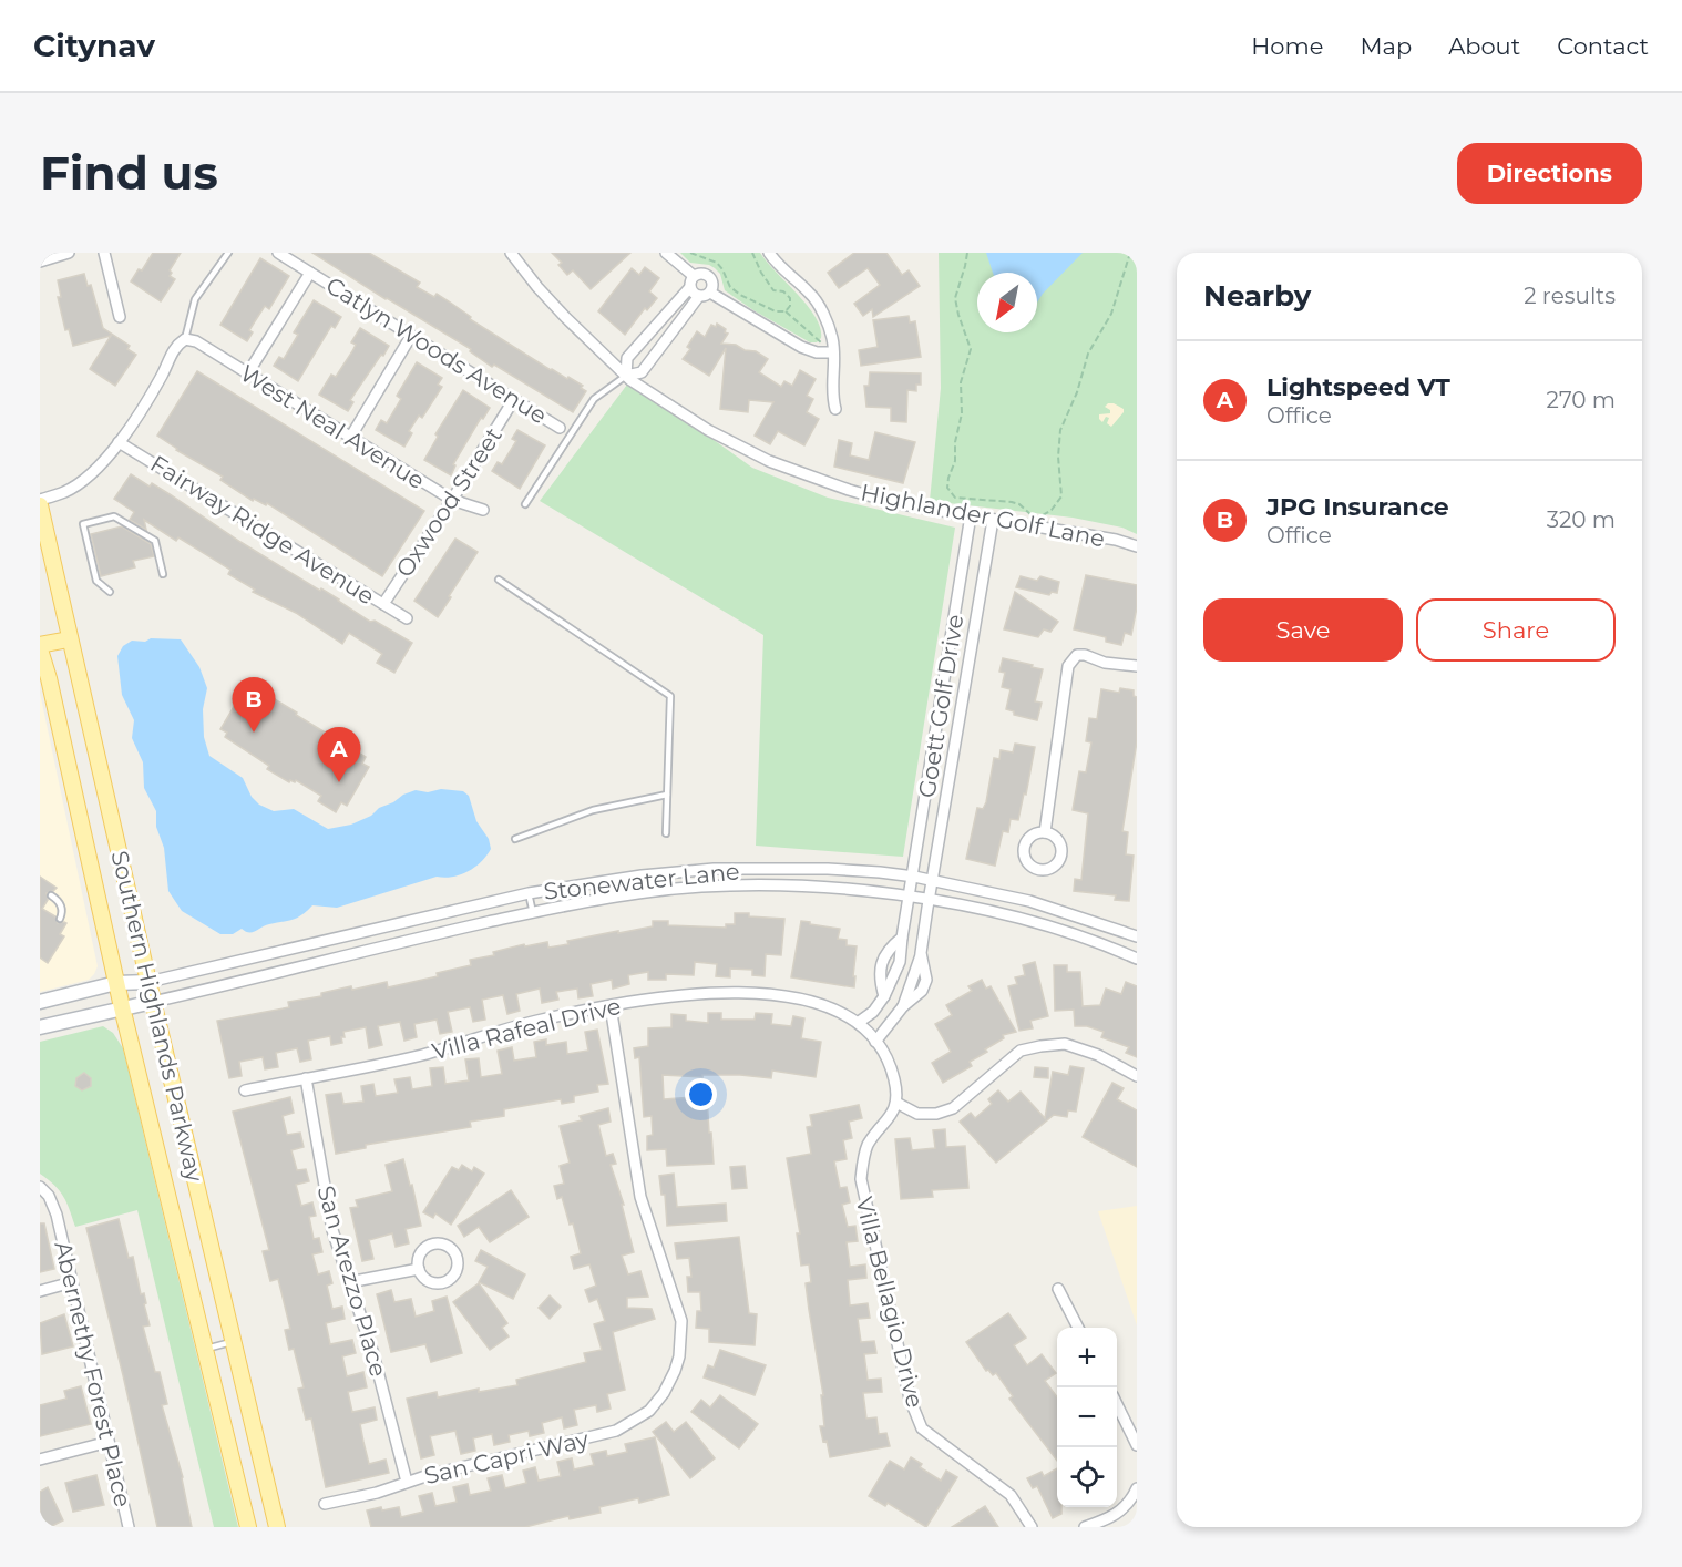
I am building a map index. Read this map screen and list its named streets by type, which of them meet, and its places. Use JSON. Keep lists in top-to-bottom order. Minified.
{"streets":{"main road":["Southern Highlands Parkway"],"street":["Catlyn Woods Avenue","West Neal Avenue","Oxwood Street","Highlander Golf Lane","Fairway Ridge Avenue","Goett Golf Drive","Stonewater Lane","Villa Rafeal Drive","San Arezzo Place","Villa Bellagio Drive","Abernethy Forest Place","San Capri Way"]},"crossings":[["Catlyn Woods Avenue","Oxwood Street"],["West Neal Avenue","Oxwood Street"],["Oxwood Street","Fairway Ridge Avenue"],["Highlander Golf Lane","Goett Golf Drive"],["Goett Golf Drive","Stonewater Lane"],["Goett Golf Drive","Villa Rafeal Drive"],["Stonewater Lane","Southern Highlands Parkway"],["Villa Rafeal Drive","San Arezzo Place"],["Villa Rafeal Drive","San Capri Way"],["San Arezzo Place","San Capri Way"]],"north":"bottom left","page":{"header":"Citynav","nav":["Home","Map","About","Contact"],"buttons":["Directions",["Save","Share"]],"title":"Find us","heading":["Nearby","2 results"],"list":[{"mark":"A","name":"Lightspeed VT","note":"Office","value":"270 m"},{"mark":"B","name":"JPG Insurance","note":"Office","value":"320 m"}],"pins":["B","A"],"map_buttons":["+","−"]}}
